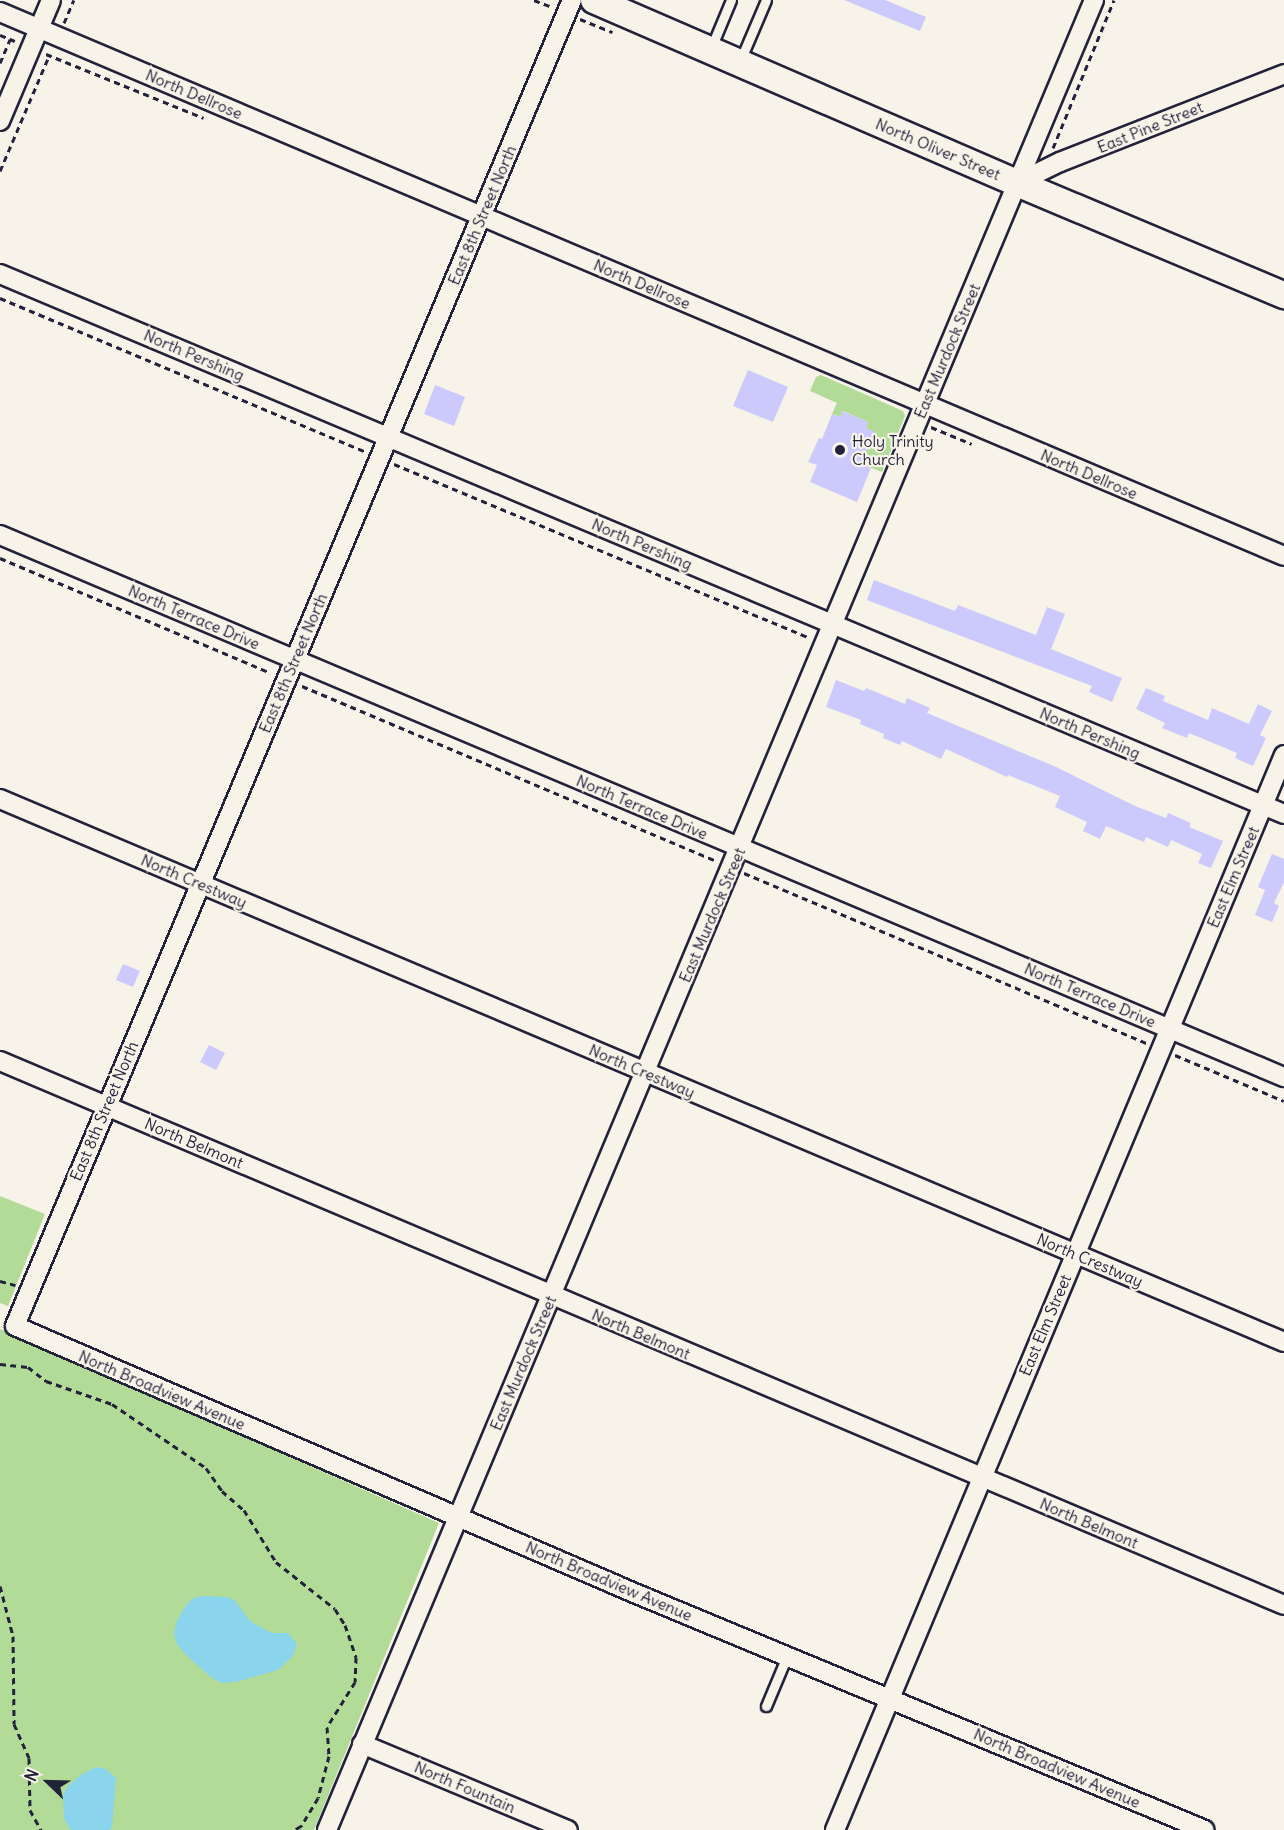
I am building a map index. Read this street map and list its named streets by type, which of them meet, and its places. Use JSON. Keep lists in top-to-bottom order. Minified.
{"streets":{"main road":["North Oliver Street"],"street":["North Dellrose","East Pine Street","East 8th Street North","East Murdock Street","North Pershing","North Terrace Drive","East Elm Street","North Crestway","North Belmont","North Broadview Avenue","North Fountain"]},"crossings":[["North Dellrose","East 8th Street North"],["North Dellrose","East Murdock Street"],["East Pine Street","North Oliver Street"],["East Pine Street","East Murdock Street"],["North Oliver Street","East Murdock Street"],["East 8th Street North","North Pershing"],["East 8th Street North","North Terrace Drive"],["East 8th Street North","North Crestway"],["East 8th Street North","North Belmont"],["East 8th Street North","North Broadview Avenue"],["East Murdock Street","North Pershing"],["East Murdock Street","North Terrace Drive"],["East Murdock Street","North Crestway"],["East Murdock Street","North Belmont"],["East Murdock Street","North Broadview Avenue"],["East Murdock Street","North Fountain"],["North Pershing","East Elm Street"],["North Terrace Drive","East Elm Street"],["East Elm Street","North Crestway"],["East Elm Street","North Belmont"],["East Elm Street","North Broadview Avenue"]],"places":["Holy Trinity Church"],"north":"top left"}
